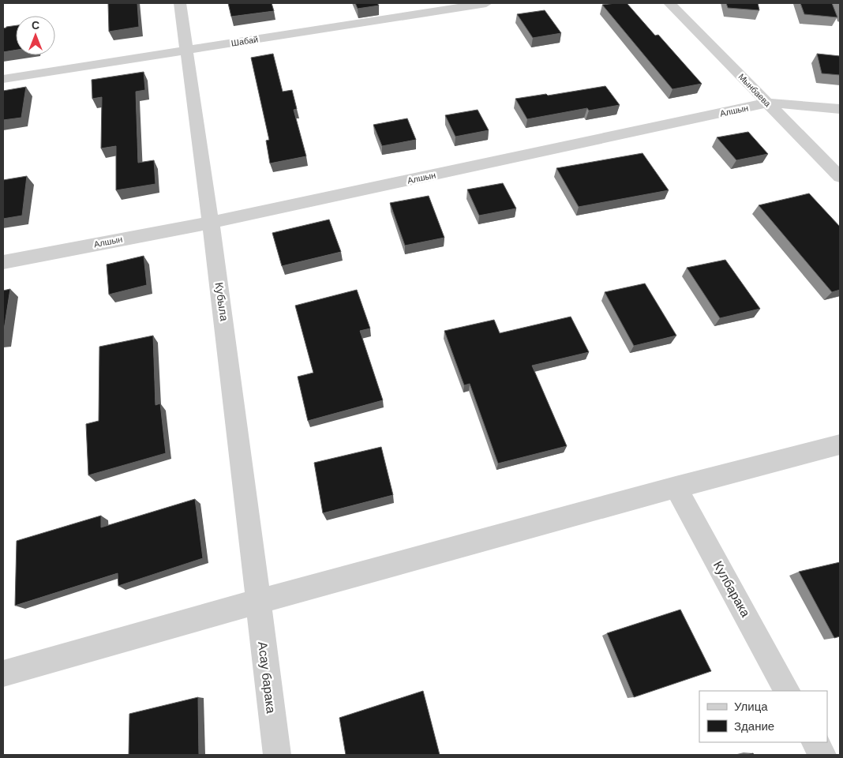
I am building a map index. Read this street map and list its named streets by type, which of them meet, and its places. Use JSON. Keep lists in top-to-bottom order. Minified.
{"streets":{"street":["Шабай","Мынбаева","Алшын","Кубыла","Кулбарака","Асау барака"]},"crossings":[["Шабай","Кубыла"],["Мынбаева","Алшын"],["Алшын","Кубыла"],["Кубыла","Асау барака"]],"legend":["Улица","Здание"],"north":"top"}
